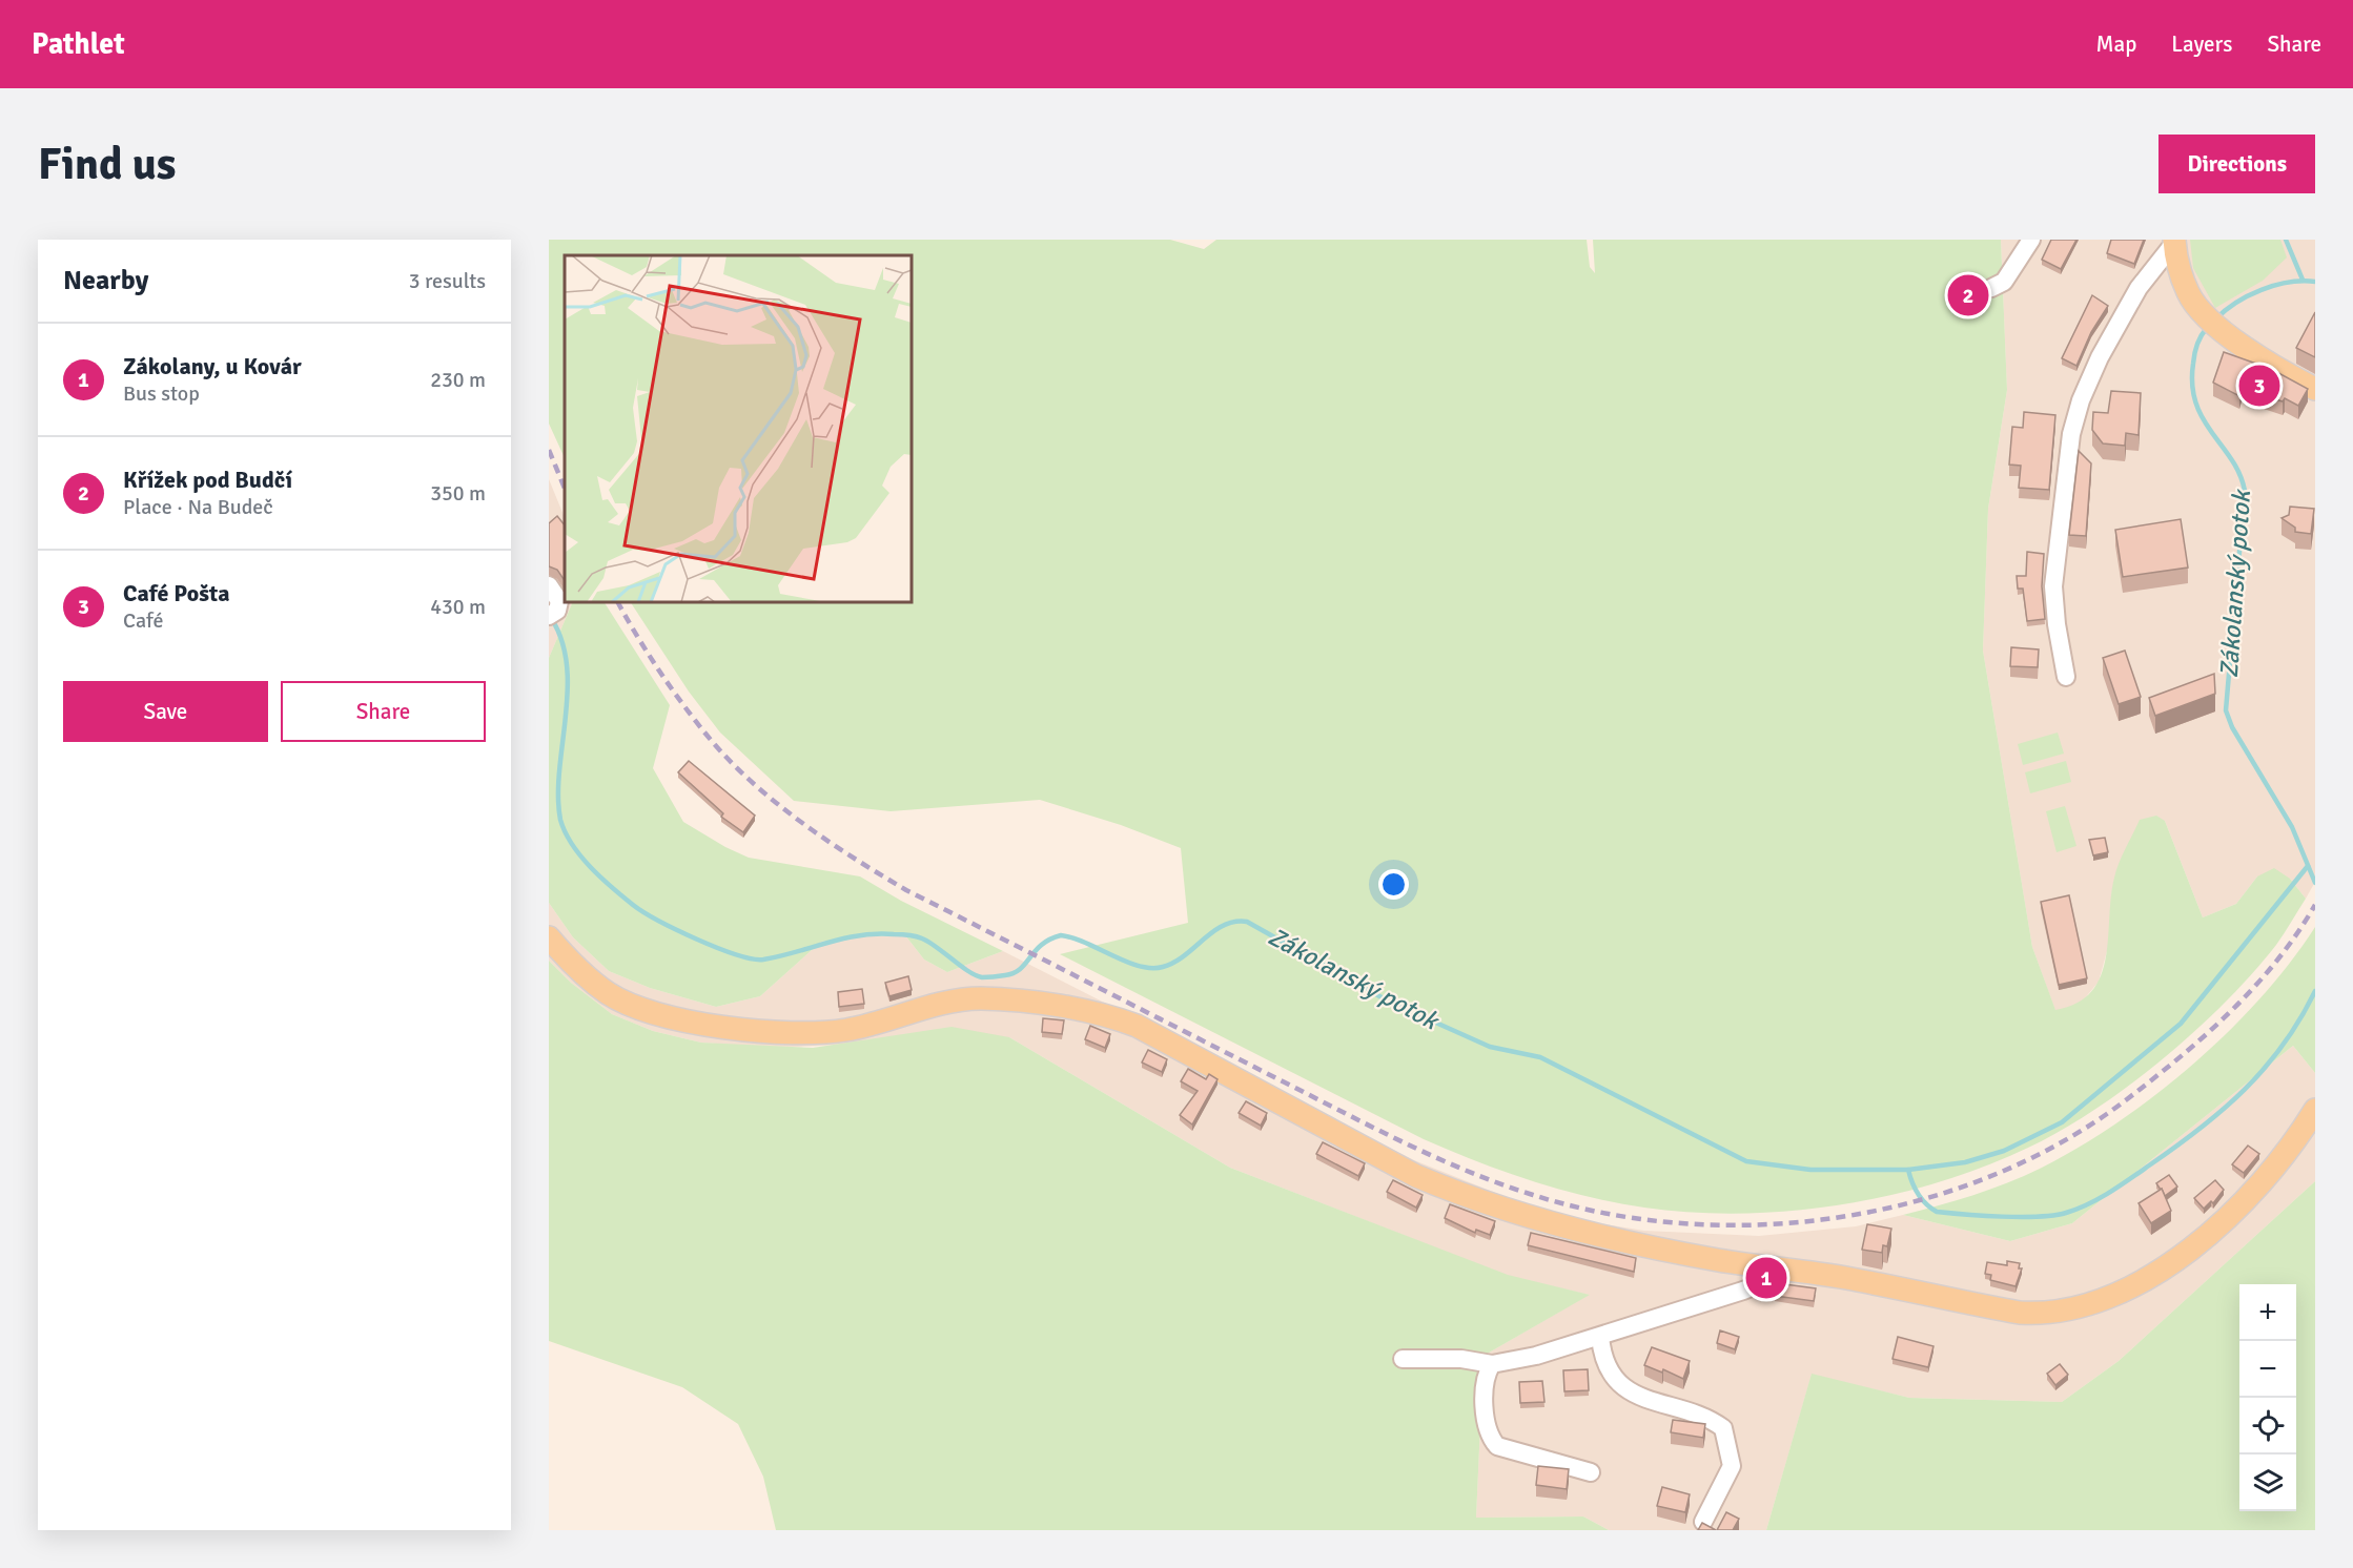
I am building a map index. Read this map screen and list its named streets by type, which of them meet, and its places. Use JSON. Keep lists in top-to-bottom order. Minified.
{"water":["Zákolanský potok"],"page":{"header":"Pathlet","nav":["Map","Layers","Share"],"buttons":["Directions",["Save","Share"]],"title":"Find us","heading":["Nearby","3 results"],"pins":["2","3","1"],"list":[{"mark":"1","name":"Zákolany, u Kovár","note":"Bus stop","value":"230 m"},{"mark":"2","name":"Křížek pod Budčí","note":"Place · Na Budeč","value":"350 m"},{"mark":"3","name":"Café Pošta","note":"Café","value":"430 m"}],"map_buttons":["+","−"]}}
